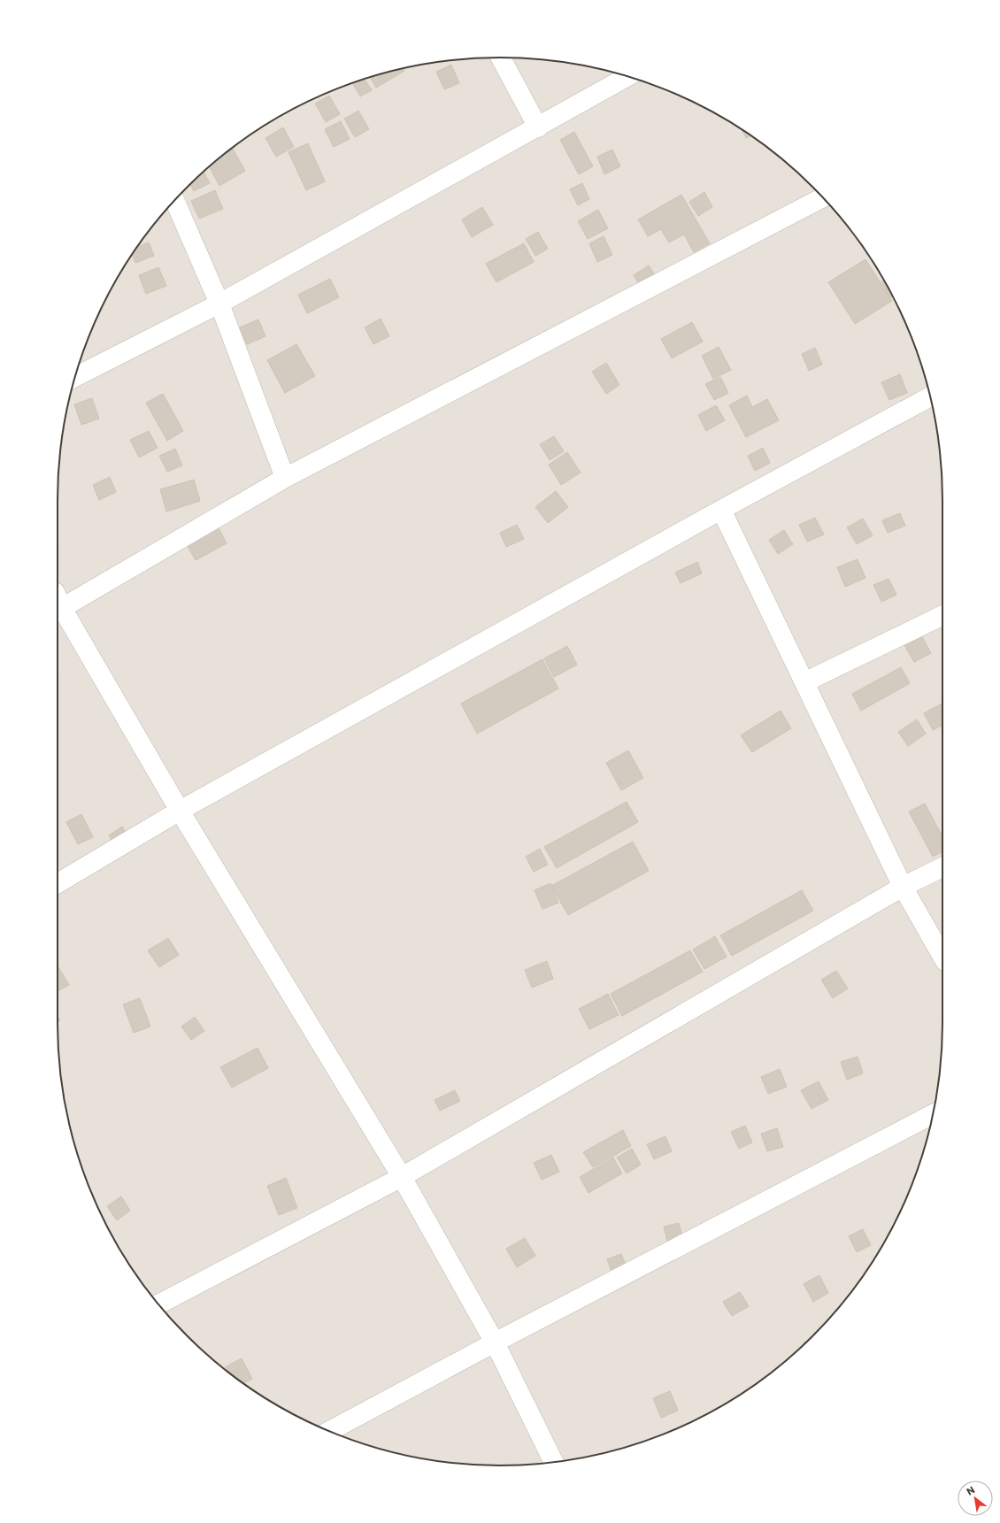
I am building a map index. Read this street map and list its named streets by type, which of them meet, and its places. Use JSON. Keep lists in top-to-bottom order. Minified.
{"north":"top left"}
